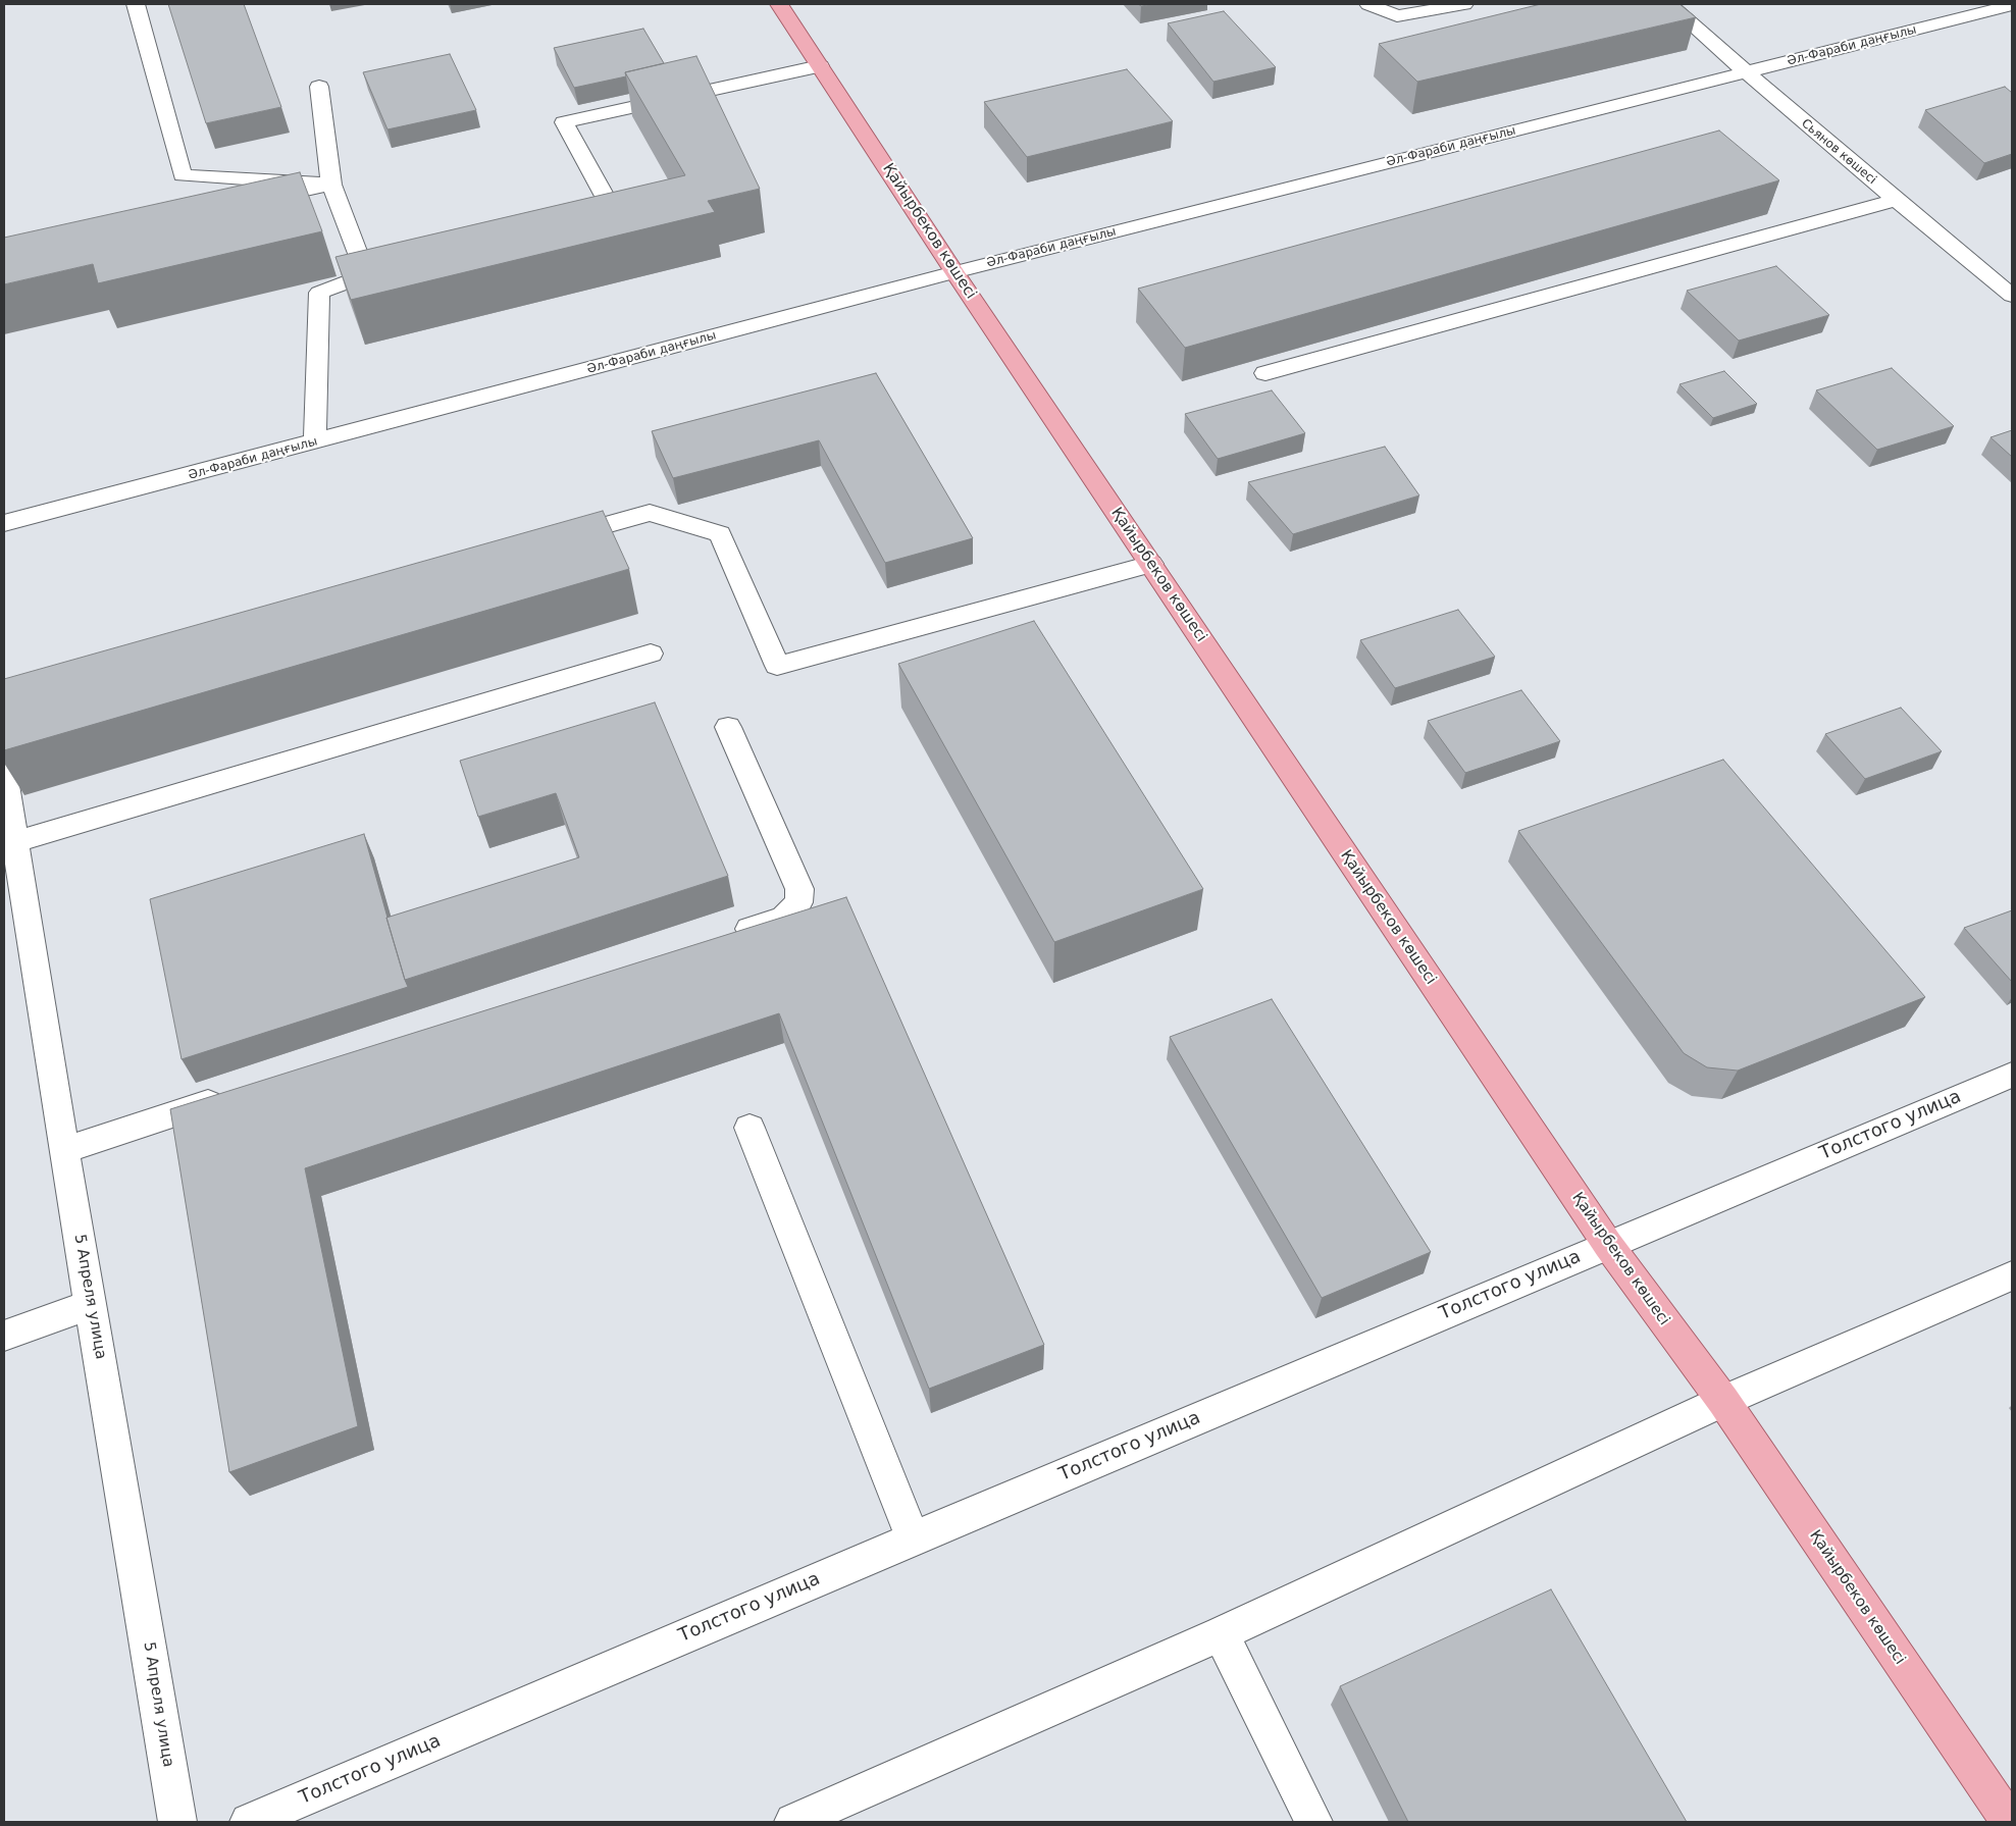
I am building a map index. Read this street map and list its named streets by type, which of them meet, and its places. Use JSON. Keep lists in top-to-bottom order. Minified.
{"streets":{"main road":["Қайырбеков көшесі"],"street":["Әл-Фараби даңғылы","Сьянов көшесі","Толстого улица","5 Апреля улица"]},"crossings":[["Әл-Фараби даңғылы","Сьянов көшесі"],["Әл-Фараби даңғылы","Қайырбеков көшесі"],["Қайырбеков көшесі","Толстого улица"]]}
